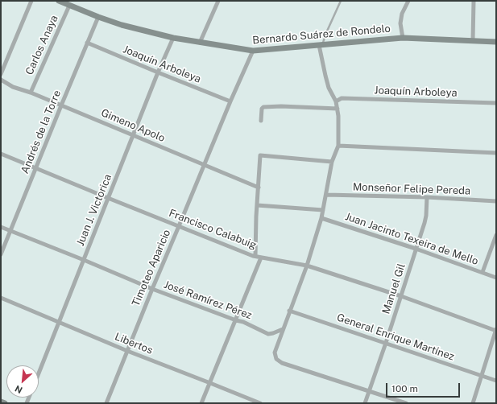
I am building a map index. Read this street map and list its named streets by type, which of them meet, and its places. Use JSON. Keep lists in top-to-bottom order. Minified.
{"streets":{"street":["Bernardo Suárez de Rondelo","Carlos Anaya","Joaquín Arboleya","Gimeno Apolo","Andrés de la Torre","Monseñor Felipe Pereda","Juan J. Victorica","Francisco Calabuig","Juan Jacinto Texeira de Mello","Timoteo Aparicio","Manuel Gil","José Ramírez Pérez","General Enrique Martínez","Libertos"]},"crossings":[["Bernardo Suárez de Rondelo","Carlos Anaya"],["Bernardo Suárez de Rondelo","Andrés de la Torre"],["Bernardo Suárez de Rondelo","Juan J. Victorica"],["Bernardo Suárez de Rondelo","Timoteo Aparicio"],["Carlos Anaya","Gimeno Apolo"],["Joaquín Arboleya","Andrés de la Torre"],["Joaquín Arboleya","Juan J. Victorica"],["Joaquín Arboleya","Timoteo Aparicio"],["Gimeno Apolo","Andrés de la Torre"],["Gimeno Apolo","Juan J. Victorica"],["Gimeno Apolo","Timoteo Aparicio"],["Andrés de la Torre","Francisco Calabuig"],["Andrés de la Torre","José Ramírez Pérez"],["Monseñor Felipe Pereda","Manuel Gil"],["Juan J. Victorica","Francisco Calabuig"],["Juan J. Victorica","José Ramírez Pérez"],["Juan J. Victorica","Libertos"],["Francisco Calabuig","Timoteo Aparicio"],["Francisco Calabuig","Manuel Gil"],["Juan Jacinto Texeira de Mello","Manuel Gil"],["Timoteo Aparicio","José Ramírez Pérez"],["Timoteo Aparicio","Libertos"],["Manuel Gil","General Enrique Martínez"]],"scale_bar":"100 m","north":"bottom left"}
